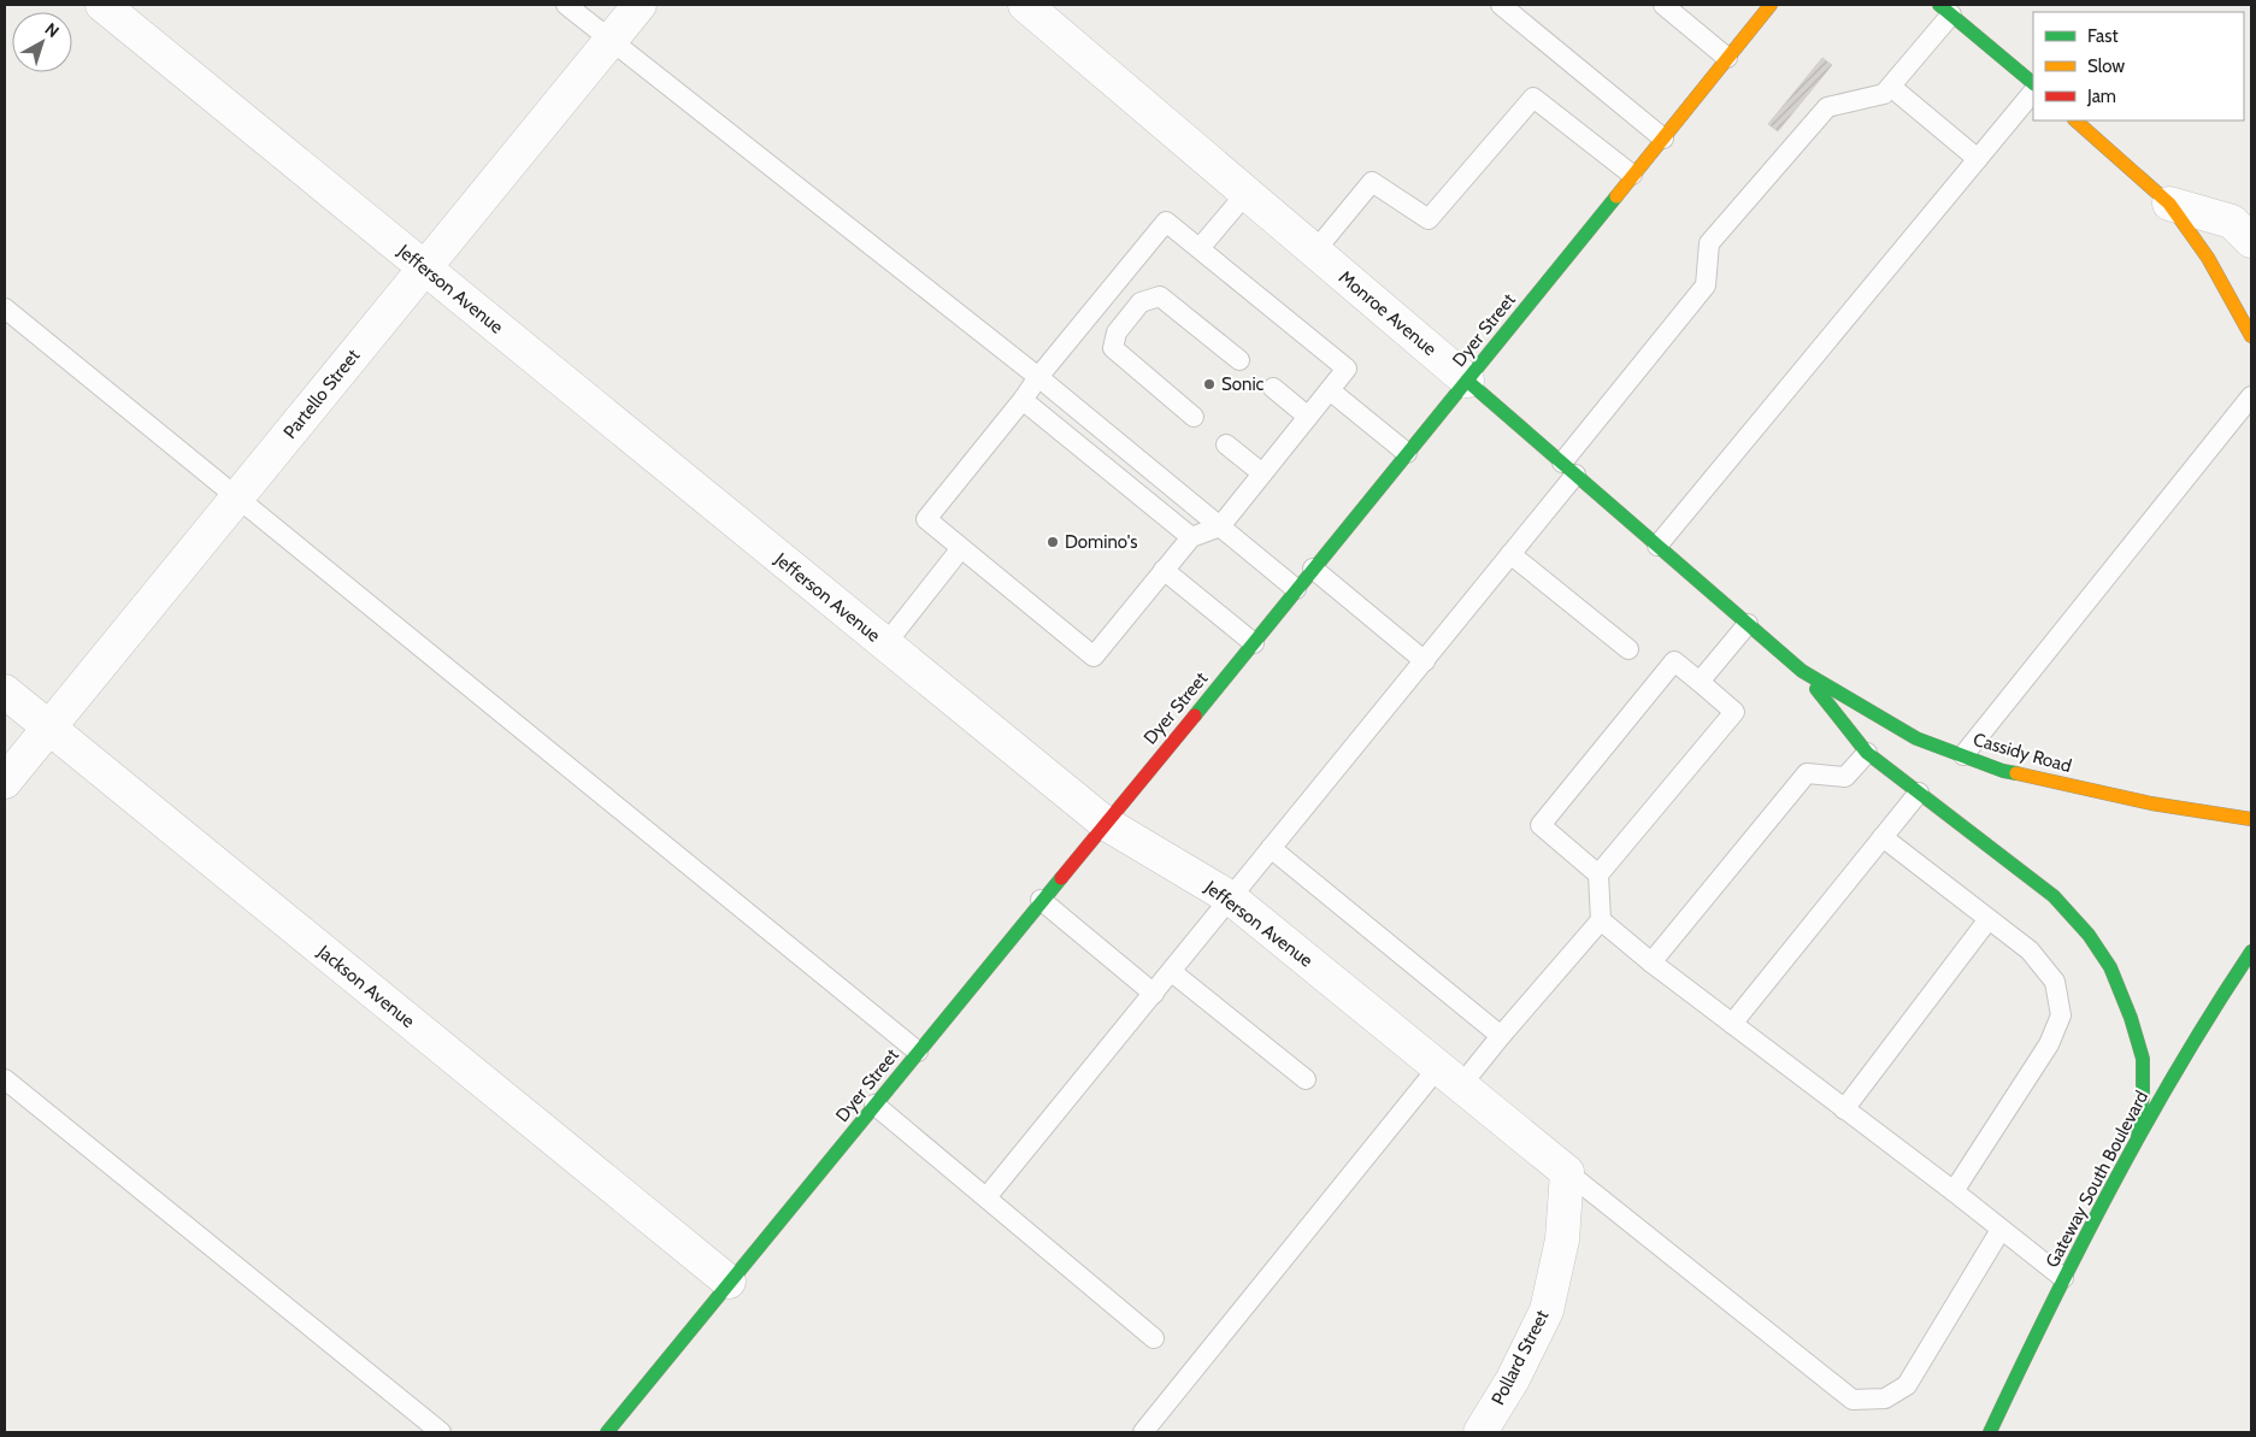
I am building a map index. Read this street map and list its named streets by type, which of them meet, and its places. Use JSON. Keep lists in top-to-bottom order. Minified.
{"streets":{"main road":["Monroe Avenue","Dyer Street","Cassidy Road","Gateway South Boulevard"],"street":["Jefferson Avenue","Partello Street","Jackson Avenue","Pollard Street"]},"crossings":[["Jefferson Avenue","Dyer Street"],["Jefferson Avenue","Partello Street"],["Jefferson Avenue","Pollard Street"],["Monroe Avenue","Dyer Street"],["Monroe Avenue","Cassidy Road"],["Dyer Street","Jackson Avenue"],["Partello Street","Jackson Avenue"]],"places":["Sonic","Domino's"],"legend":["Fast","Slow","Jam"],"north":"top right"}
